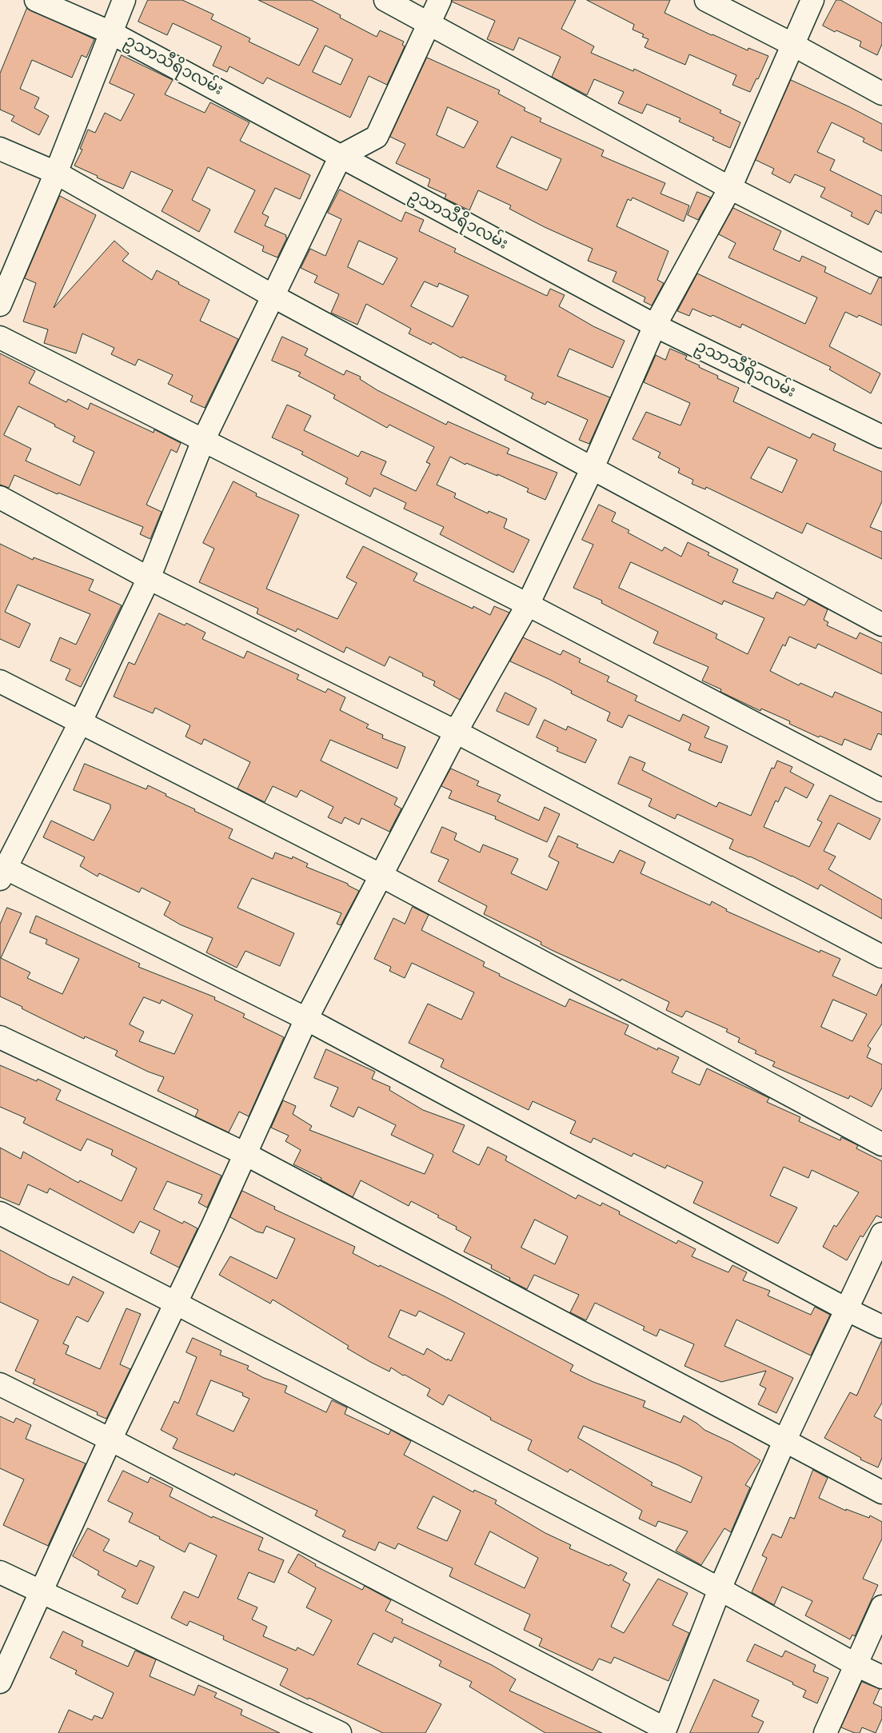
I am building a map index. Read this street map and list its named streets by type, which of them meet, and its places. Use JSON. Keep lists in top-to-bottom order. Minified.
{"streets":{"street":["ဥသာသီရိ၁လမ်း"]}}
